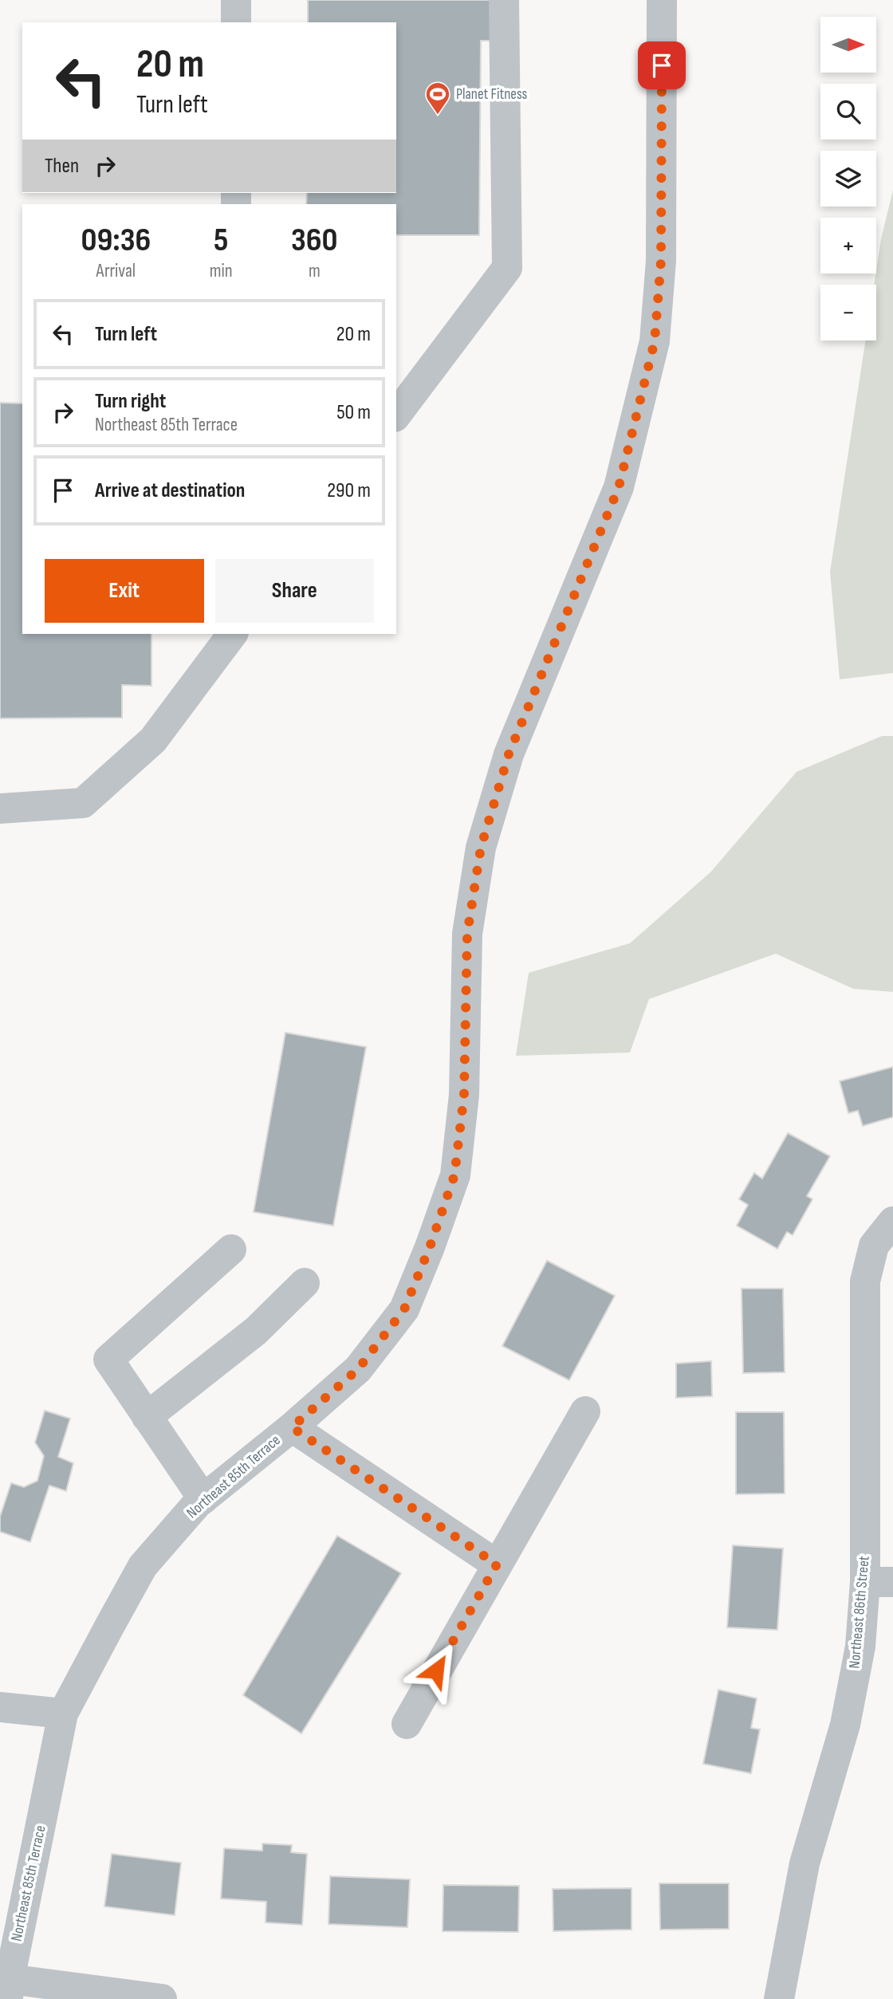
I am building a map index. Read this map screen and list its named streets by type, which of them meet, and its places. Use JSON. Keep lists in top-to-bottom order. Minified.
{"streets":{"street":["Northeast 85th Terrace","Northeast 86th Street"]},"places":{"sports":["Planet Fitness"]},"north":"right","page":{"map_buttons":["+","−"],"turn":["20 m","Turn left"],"then":"Then","eta":["09:36","Arrival","5","min","360","m"],"list":[{"name":"Turn left","value":"20 m"},{"name":"Turn right","note":"Northeast 85th Terrace","value":"50 m"},{"name":"Arrive at destination","value":"290 m"}],"buttons":["Exit","Share"]}}
